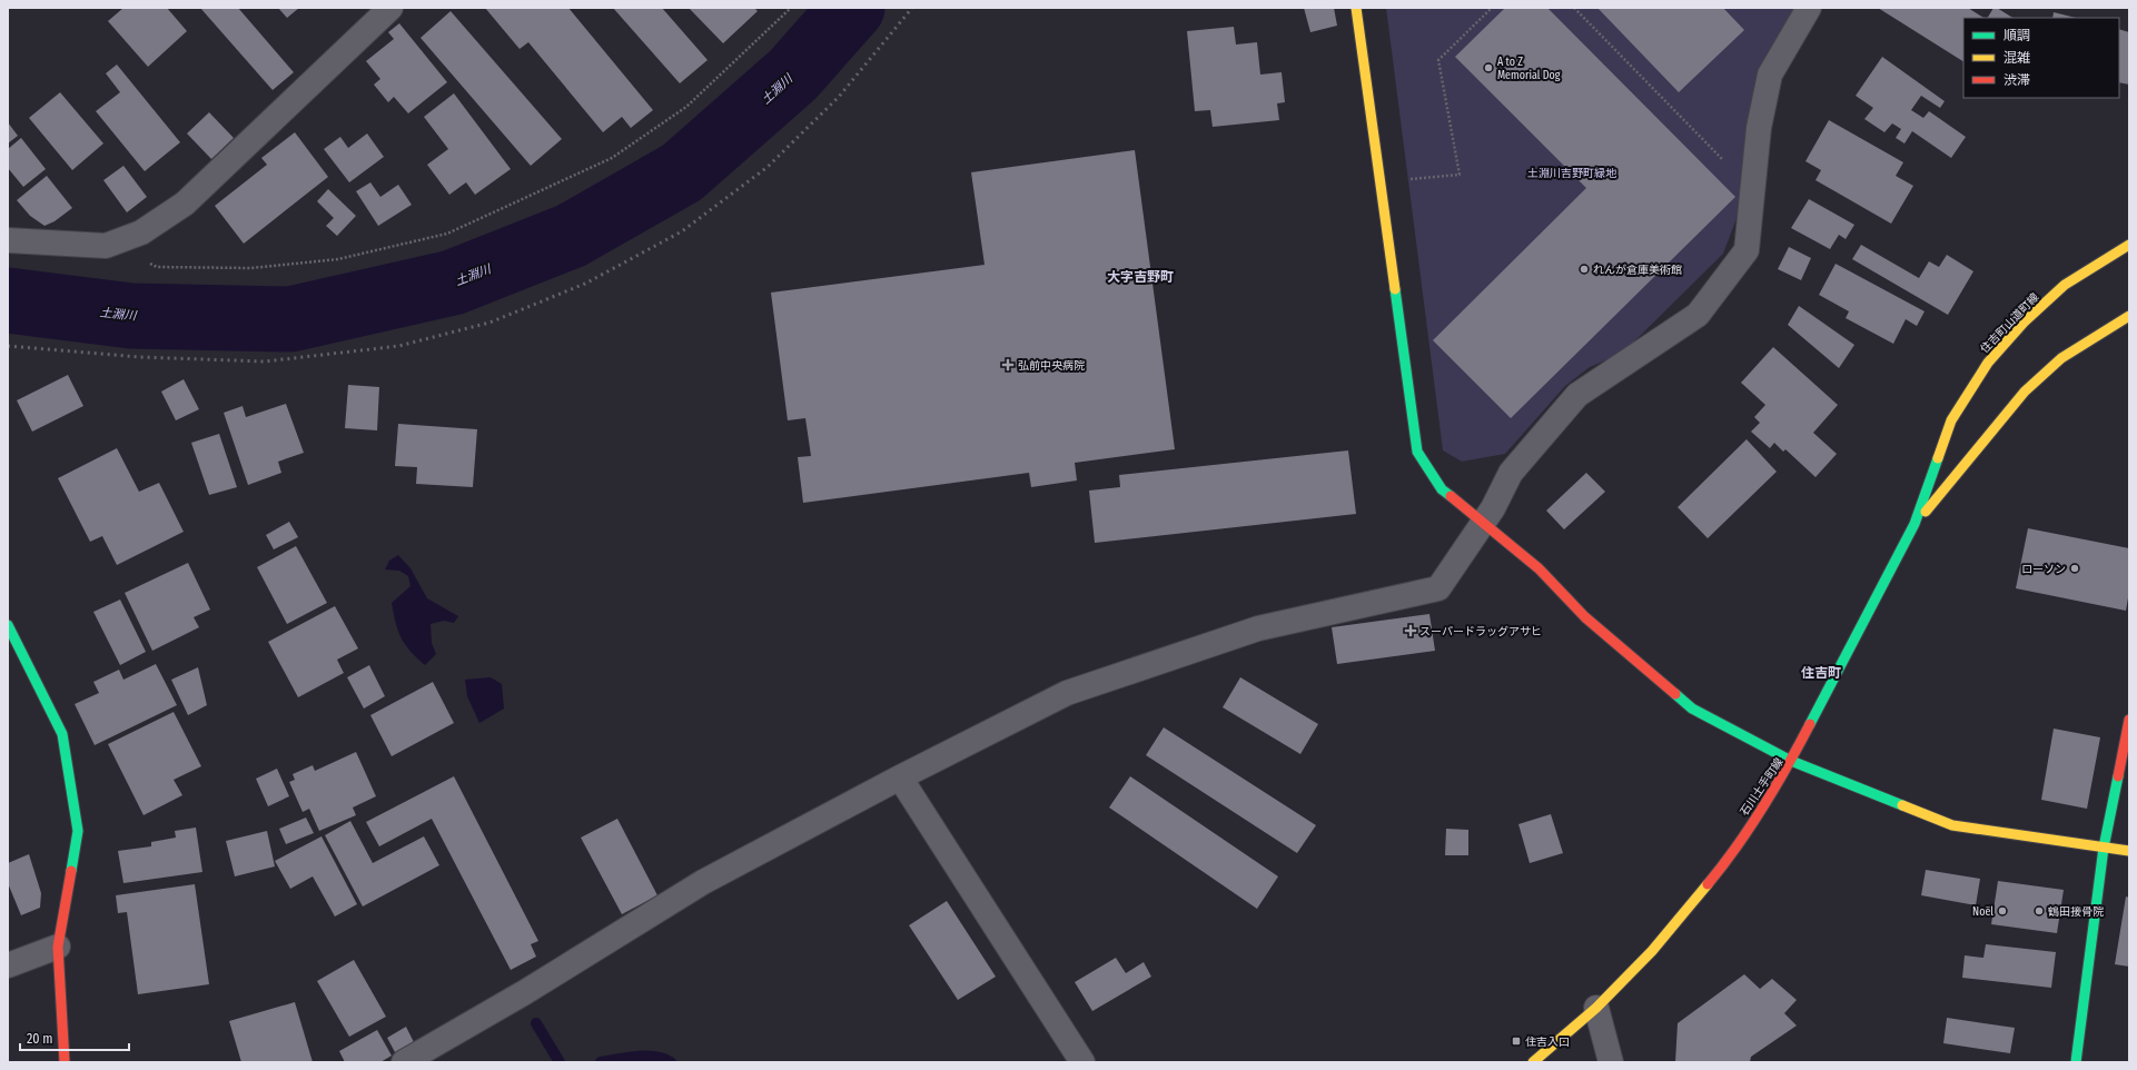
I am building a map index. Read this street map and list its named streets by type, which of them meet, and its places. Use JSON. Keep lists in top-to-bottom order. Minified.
{"streets":{"street":["住吉町山道町線","石川土手町線"]},"crossings":[["住吉町山道町線","石川土手町線"]],"districts":["大字吉野町","住吉町"],"water":["土淵川"],"parks":["土淵川吉野町緑地"],"places":{"other":["A to Z Memorial Dog","れんが倉庫美術館","ローソン","Noël","鶴田接骨院"],"health":["弘前中央病院","スーパードラッグアサヒ"],"transit":["住吉入口"]},"legend":["順調","混雑","渋滞"],"scale_bar":"20 m"}
